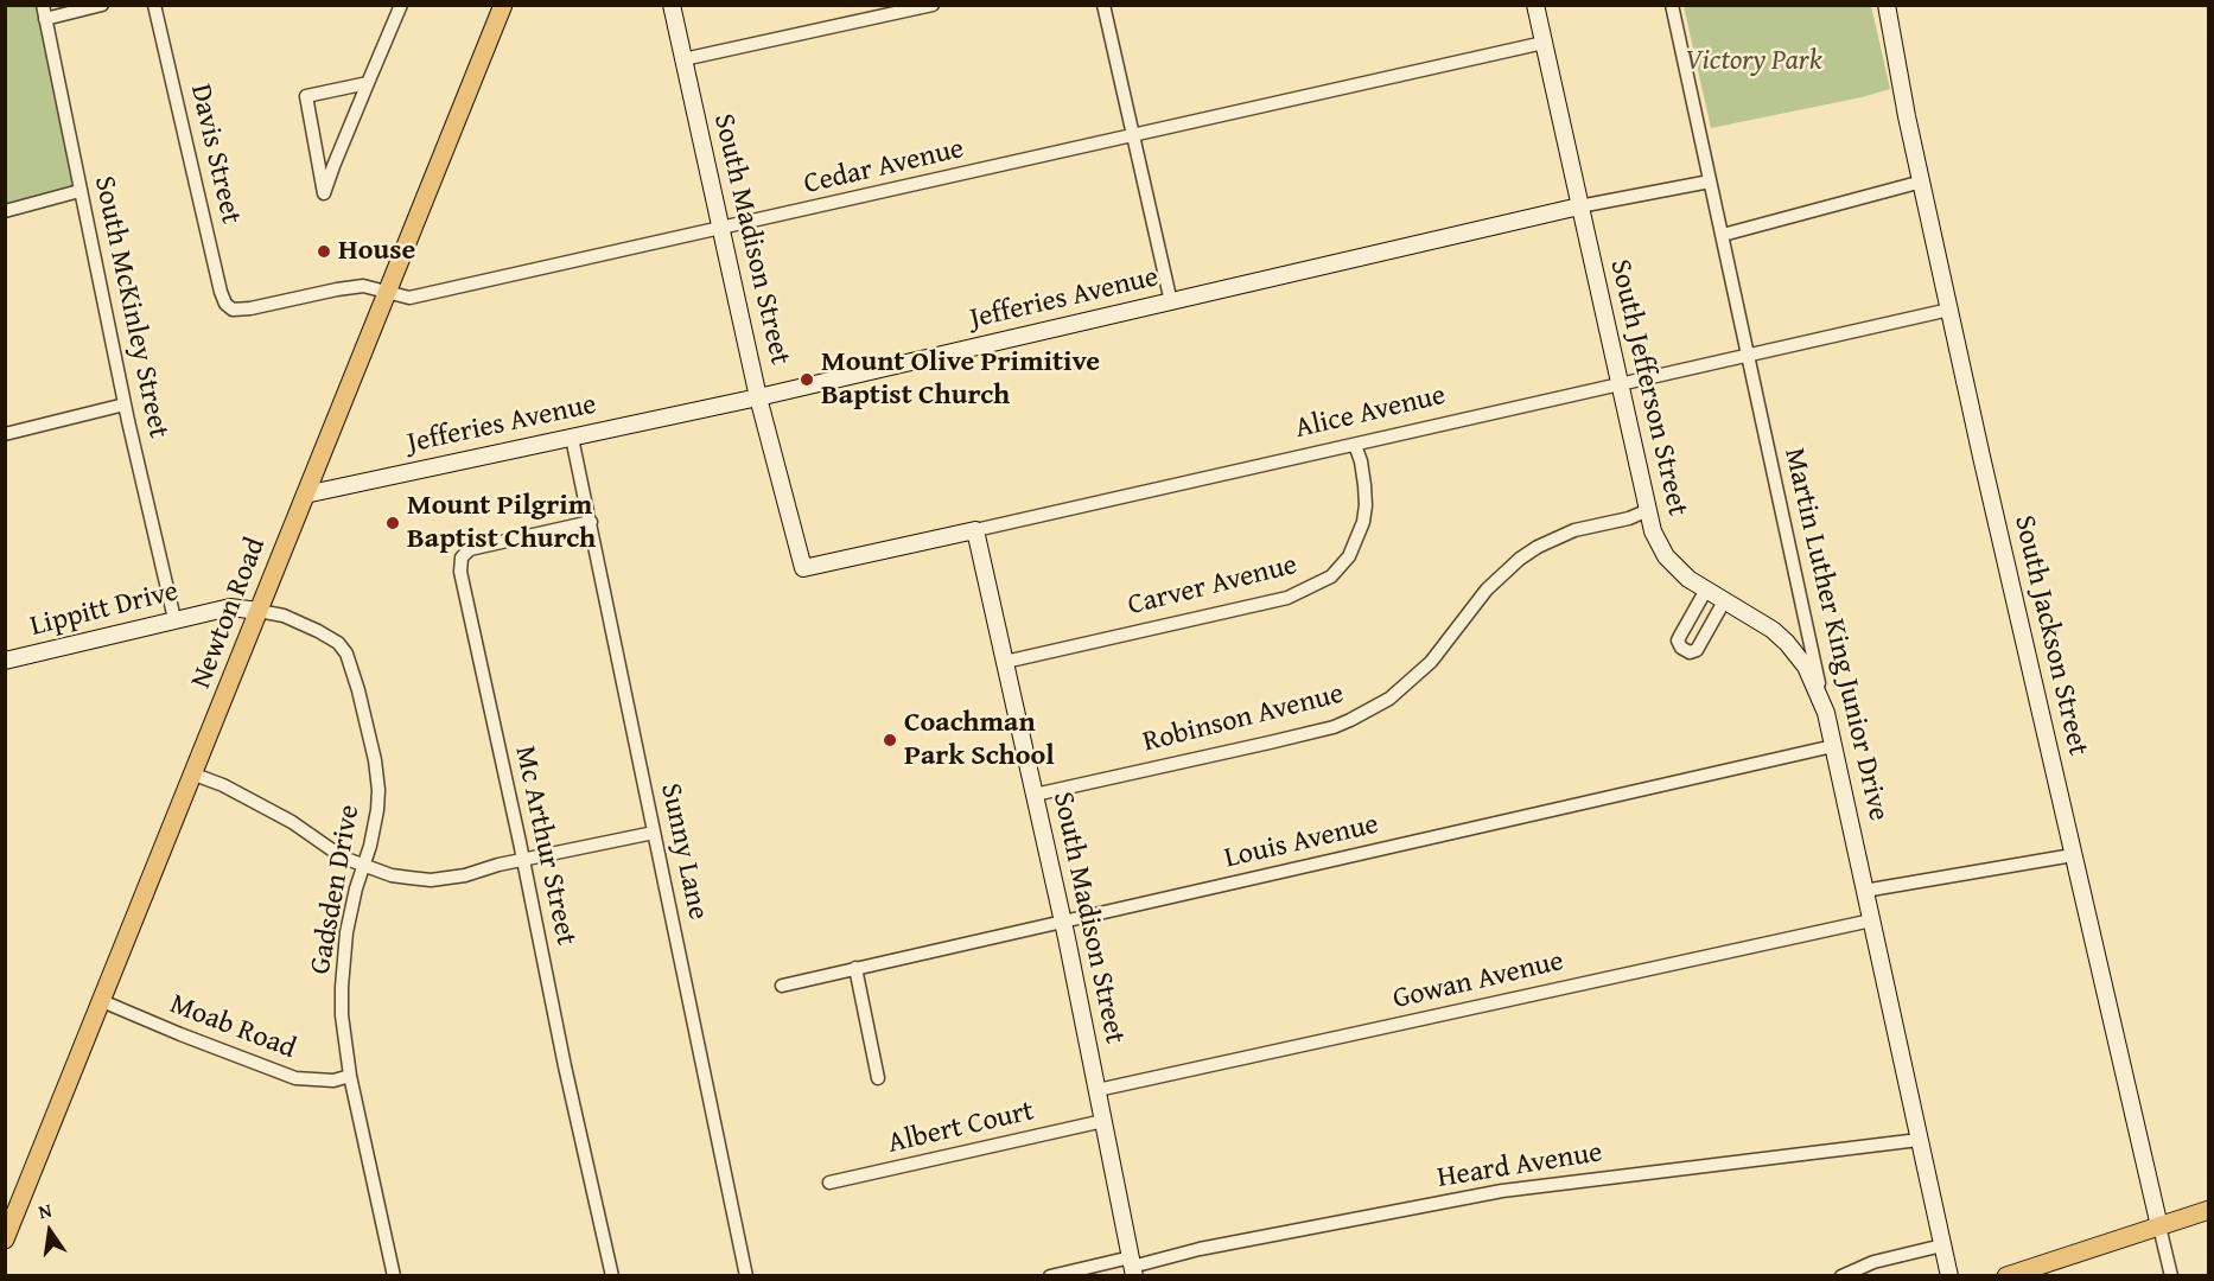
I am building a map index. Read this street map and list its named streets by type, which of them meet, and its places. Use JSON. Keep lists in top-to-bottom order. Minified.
{"streets":{"main road":["Newton Road"],"street":["Davis Street","Cedar Avenue","South Madison Street","Jefferies Avenue","South McKinley Street","South Jefferson Street","Alice Avenue","Carver Avenue","Lippitt Drive","Martin Luther King Junior Drive","South Jackson Street","Robinson Avenue","Louis Avenue","Mc Arthur Street","Sunny Lane","Gadsden Drive","Gowan Avenue","Moab Road","Albert Court","Heard Avenue"]},"crossings":[["Davis Street","Cedar Avenue"],["Cedar Avenue","South Madison Street"],["Cedar Avenue","South Jefferson Street"],["Cedar Avenue","Newton Road"],["South Madison Street","Jefferies Avenue"],["South Madison Street","Alice Avenue"],["South Madison Street","Carver Avenue"],["South Madison Street","Robinson Avenue"],["South Madison Street","Louis Avenue"],["South Madison Street","Gowan Avenue"],["South Madison Street","Albert Court"],["South Madison Street","Heard Avenue"],["Jefferies Avenue","South Jefferson Street"],["Jefferies Avenue","Newton Road"],["Jefferies Avenue","Martin Luther King Junior Drive"],["Jefferies Avenue","Sunny Lane"],["South McKinley Street","Lippitt Drive"],["South Jefferson Street","Alice Avenue"],["South Jefferson Street","Martin Luther King Junior Drive"],["South Jefferson Street","Robinson Avenue"],["Alice Avenue","Carver Avenue"],["Alice Avenue","Martin Luther King Junior Drive"],["Alice Avenue","South Jackson Street"],["Lippitt Drive","Newton Road"],["Lippitt Drive","Gadsden Drive"],["Newton Road","Gadsden Drive"],["Newton Road","Moab Road"],["Martin Luther King Junior Drive","Louis Avenue"],["Martin Luther King Junior Drive","Gowan Avenue"],["Martin Luther King Junior Drive","Heard Avenue"],["Mc Arthur Street","Sunny Lane"],["Gadsden Drive","Moab Road"]],"parks":["Victory Park"],"places":["House","Mount Olive Primitive Baptist Church","Mount Pilgrim Baptist Church","Coachman Park School"],"north":"top"}
